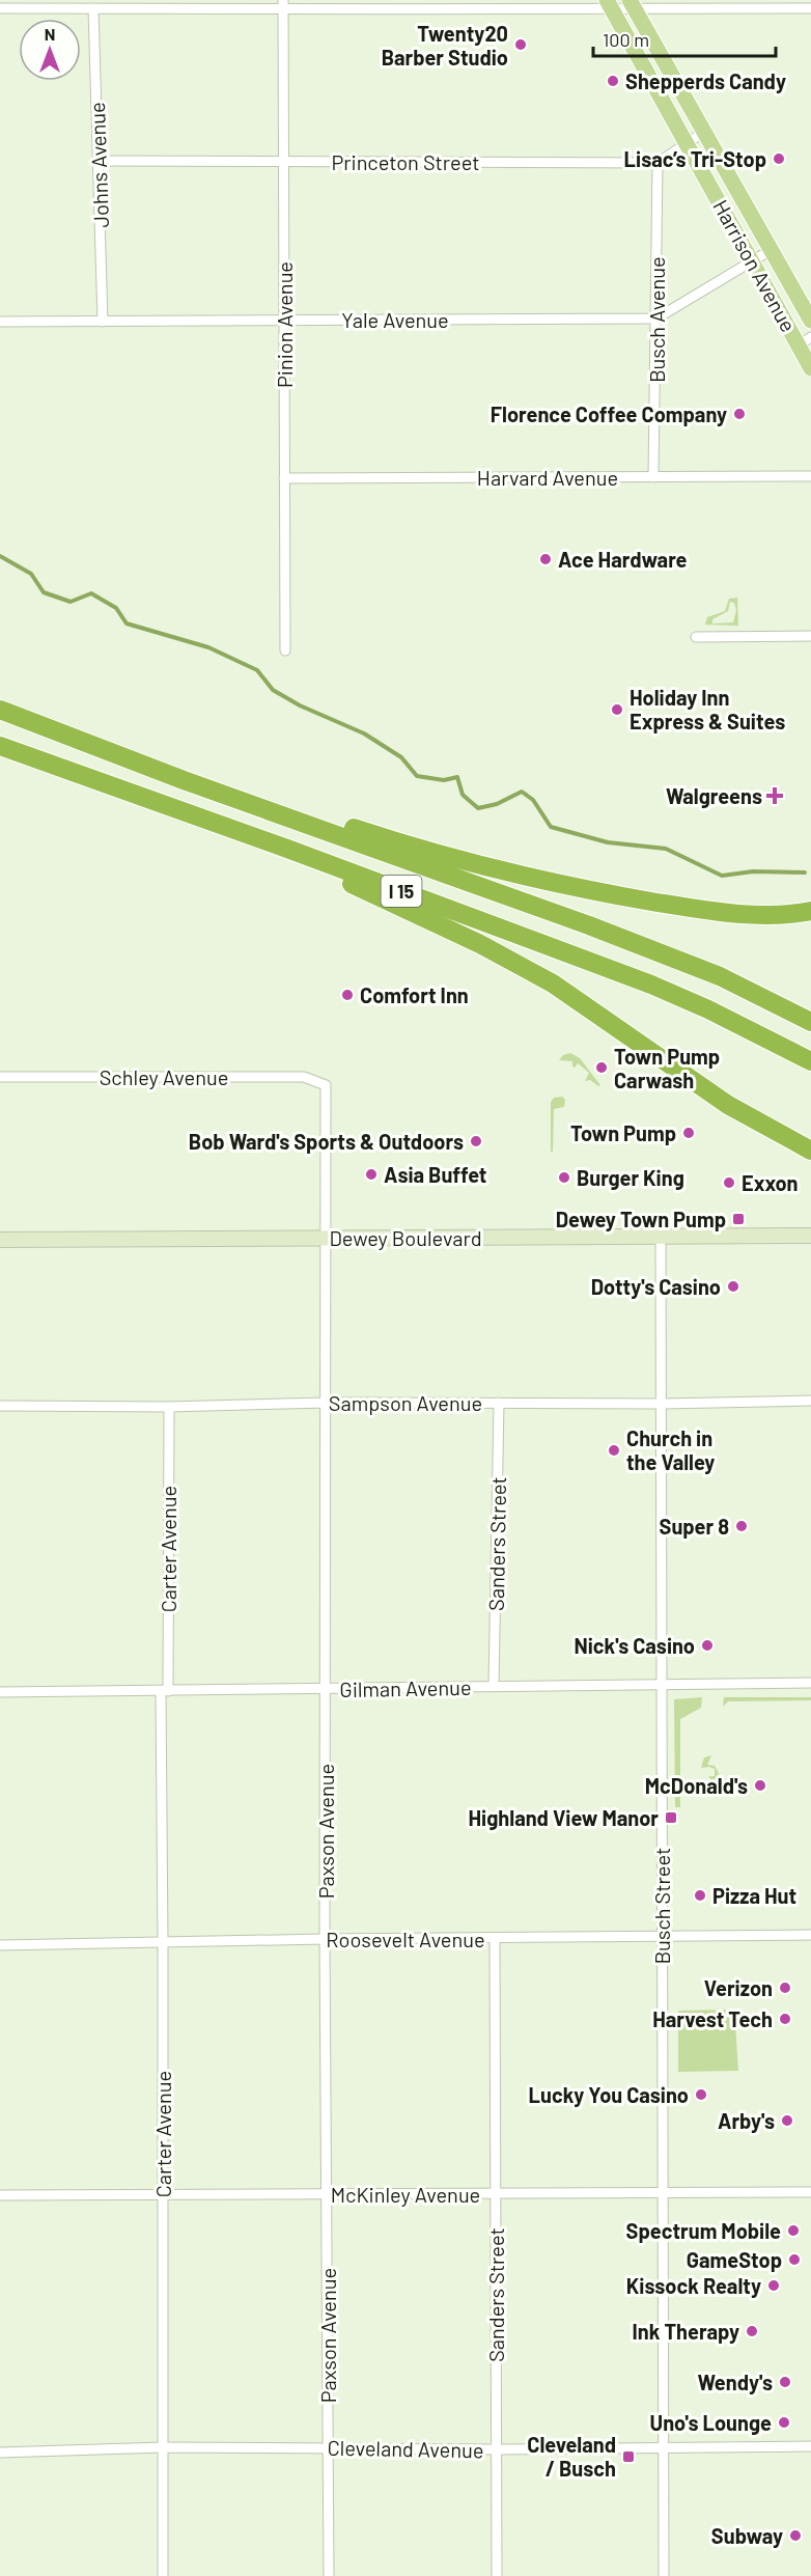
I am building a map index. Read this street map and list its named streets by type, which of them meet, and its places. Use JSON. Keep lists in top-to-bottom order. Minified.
{"streets":{"highway":["I 15"],"main road":["Harrison Avenue"],"street":["Princeton Street","Johns Avenue","Yale Avenue","Busch Avenue","Pinion Avenue","Harvard Avenue","Schley Avenue","Dewey Boulevard","Sampson Avenue","Sanders Street","Carter Avenue","Gilman Avenue","Paxson Avenue","Busch Street","Roosevelt Avenue","McKinley Avenue","Cleveland Avenue"]},"crossings":[["Princeton Street","Johns Avenue"],["Princeton Street","Busch Avenue"],["Princeton Street","Pinion Avenue"],["Johns Avenue","Yale Avenue"],["Yale Avenue","Busch Avenue"],["Yale Avenue","Pinion Avenue"],["Busch Avenue","Harvard Avenue"],["Pinion Avenue","Harvard Avenue"],["Schley Avenue","Paxson Avenue"],["Dewey Boulevard","Paxson Avenue"],["Dewey Boulevard","Busch Street"],["Sampson Avenue","Sanders Street"],["Sampson Avenue","Carter Avenue"],["Sampson Avenue","Paxson Avenue"],["Sampson Avenue","Busch Street"],["Sanders Street","Gilman Avenue"],["Sanders Street","Roosevelt Avenue"],["Sanders Street","McKinley Avenue"],["Sanders Street","Cleveland Avenue"],["Carter Avenue","Gilman Avenue"],["Carter Avenue","Roosevelt Avenue"],["Carter Avenue","McKinley Avenue"],["Carter Avenue","Cleveland Avenue"],["Gilman Avenue","Paxson Avenue"],["Gilman Avenue","Busch Street"],["Paxson Avenue","Roosevelt Avenue"],["Paxson Avenue","McKinley Avenue"],["Paxson Avenue","Cleveland Avenue"],["Busch Street","Roosevelt Avenue"],["Busch Street","McKinley Avenue"],["Busch Street","Cleveland Avenue"]],"places":{"other":["Twenty20 Barber Studio","Shepperds Candy","Lisac’s Tri-Stop","Florence Coffee Company","Ace Hardware","Holiday Inn Express & Suites","Comfort Inn","Town Pump Carwash","Town Pump","Bob Ward's Sports & Outdoors","Asia Buffet","Burger King","Exxon","Dotty's Casino","Church in the Valley","Super 8","Nick's Casino","McDonald's","Pizza Hut","Verizon","Harvest Tech","Lucky You Casino","Arby's","Spectrum Mobile","GameStop","Kissock Realty","Ink Therapy","Wendy's","Uno's Lounge","Subway"],"health":["Walgreens"],"transit":["Dewey Town Pump","Highland View Manor","Cleveland / Busch"]},"scale_bar":"100 m","north":"top"}
